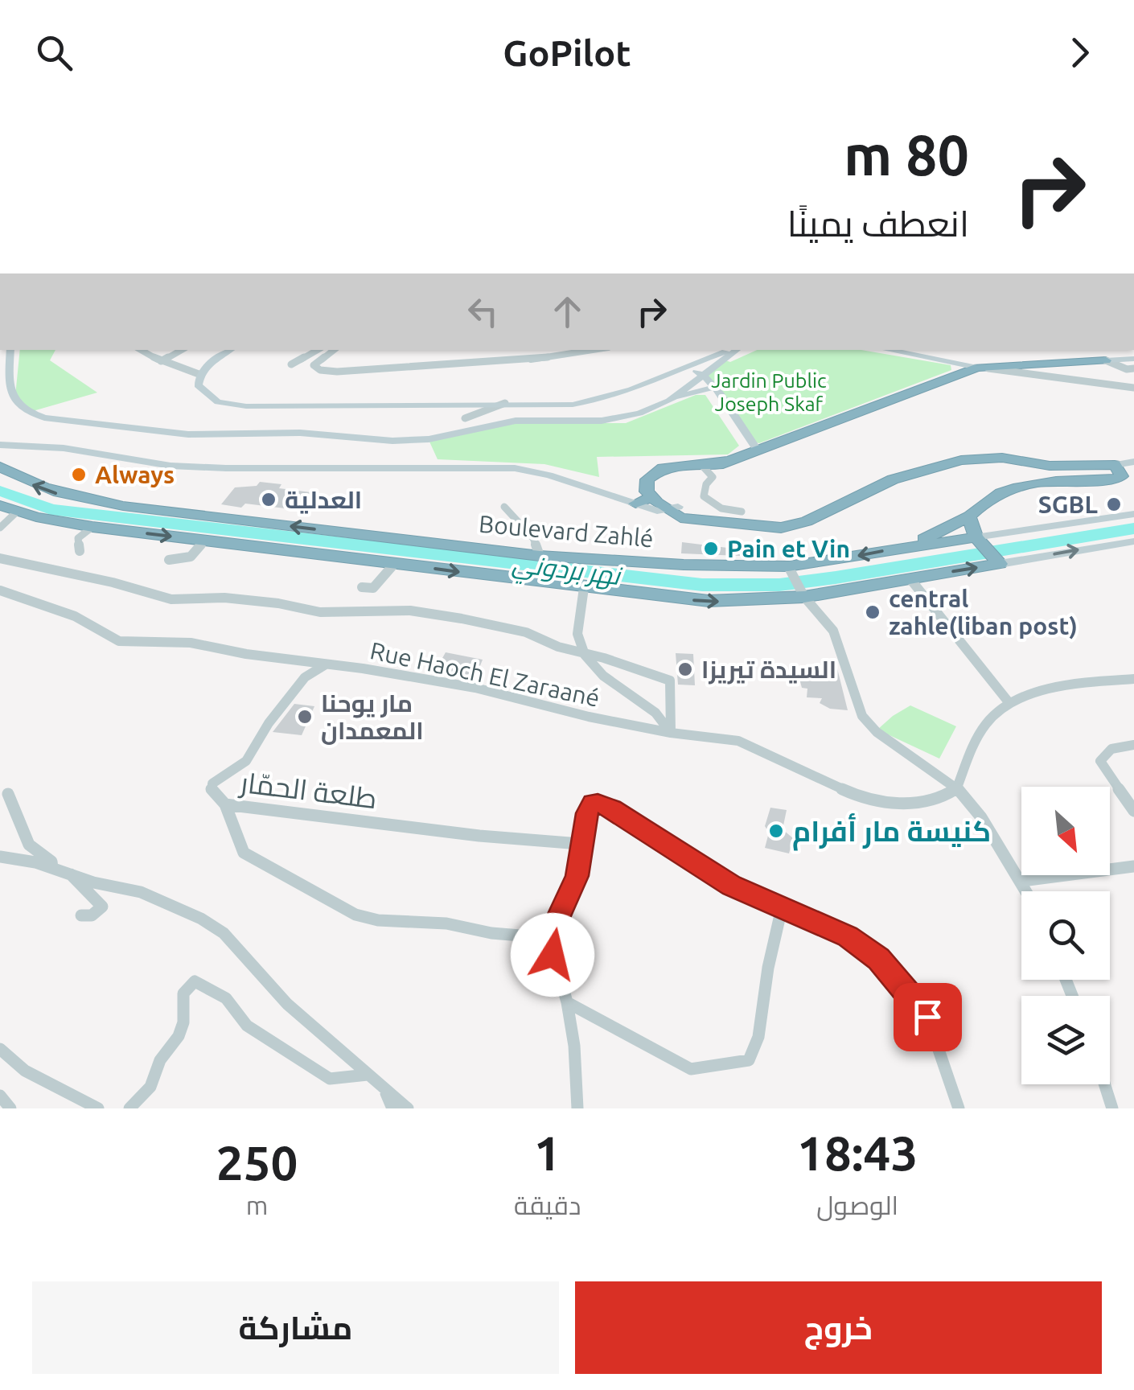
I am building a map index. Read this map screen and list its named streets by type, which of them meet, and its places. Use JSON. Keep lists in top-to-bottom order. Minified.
{"streets":{"highway":["Boulevard Zahlé"],"street":["Rue Haoch El Zaraané","طلعة الحمّار"]},"crossings":[["Rue Haoch El Zaraané","طلعة الحمّار"]],"water":["نهر بردوني"],"parks":["Jardin Public Joseph Skaf"],"places":["Always","العدلية","SGBL","Pain et Vin","central zahle(liban post)","السيدة تيريزا","مار يوحنا المعمدان","كنيسة مار أفرام"],"north":"bottom right","page":{"header":"GoPilot","turn":["80 m","انعطف يمينًا"],"eta":["18:43","الوصول","1","دقيقة","250","m"],"buttons":["خروج","مشاركة"]}}
